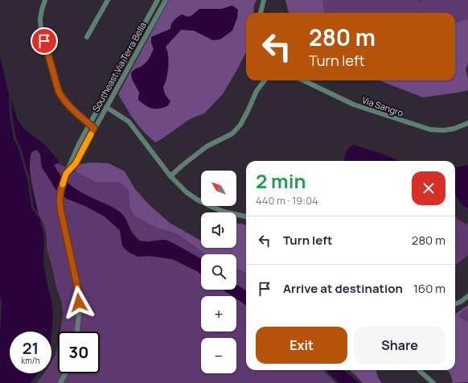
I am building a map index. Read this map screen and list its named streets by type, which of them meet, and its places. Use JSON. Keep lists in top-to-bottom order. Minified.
{"streets":{"street":["Southeast Via Terra Bella","Via Sangro"]},"north":"top left","page":{"turn":["280 m","Turn left"],"heading":["2 min","440 m · 19:04"],"map_buttons":["+","−"],"list":[{"name":"Turn left","value":"280 m"},{"name":"Arrive at destination","value":"160 m"}],"buttons":["Exit","Share"],"speed":"21 km/h","limit":"30"}}
